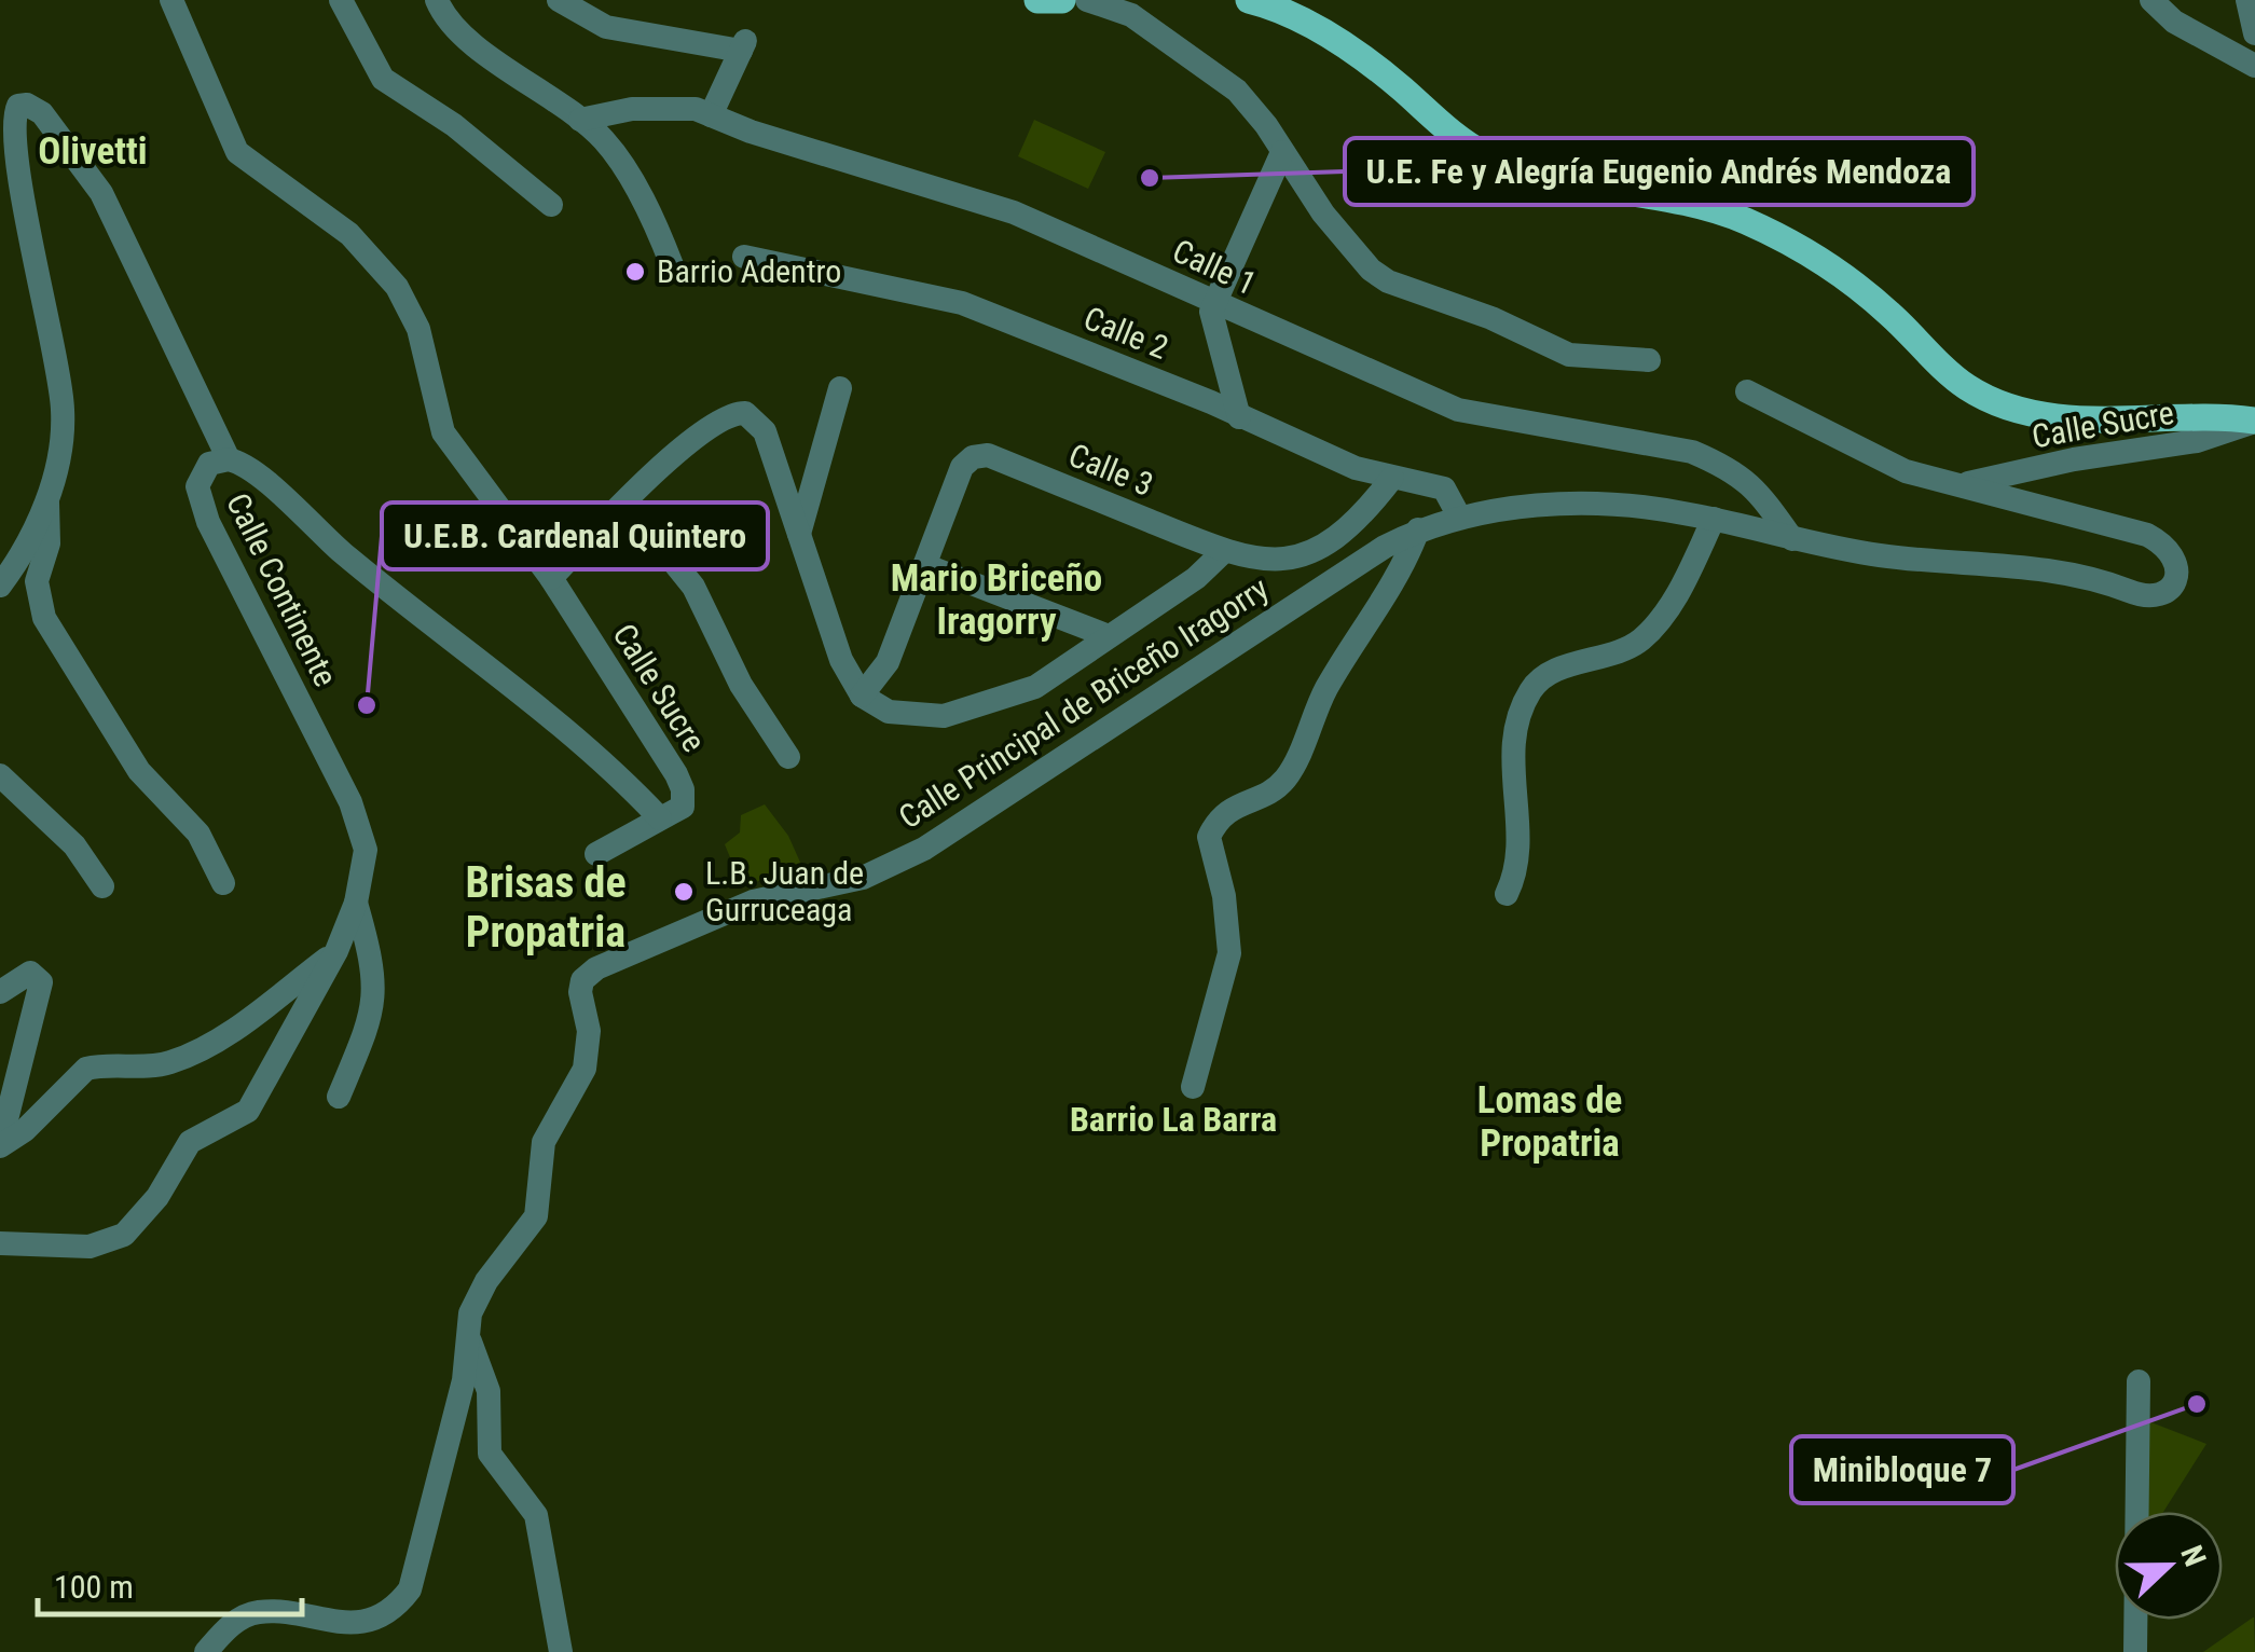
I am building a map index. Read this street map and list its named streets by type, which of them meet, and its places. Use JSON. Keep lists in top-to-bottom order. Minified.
{"streets":{"street":["Calle 1","Calle 2","Calle Sucre","Calle 3","Calle Continente","Calle Principal de Briceño Iragorry"]},"crossings":[["Calle 1","Calle Principal de Briceño Iragorry"],["Calle 2","Calle 3"],["Calle 2","Calle Principal de Briceño Iragorry"],["Calle Sucre","Calle Continente"],["Calle Sucre","Calle Principal de Briceño Iragorry"]],"districts":["Olivetti","Mario Briceño Iragorry","Brisas de Propatria","Lomas de Propatria","Barrio La Barra"],"places":["U.E. Fe y Alegría Eugenio Andrés Mendoza","Barrio Adentro","U.E.B. Cardenal Quintero","L.B. Juan de Gurruceaga","Minibloque 7"],"scale_bar":"100 m","north":"right"}
